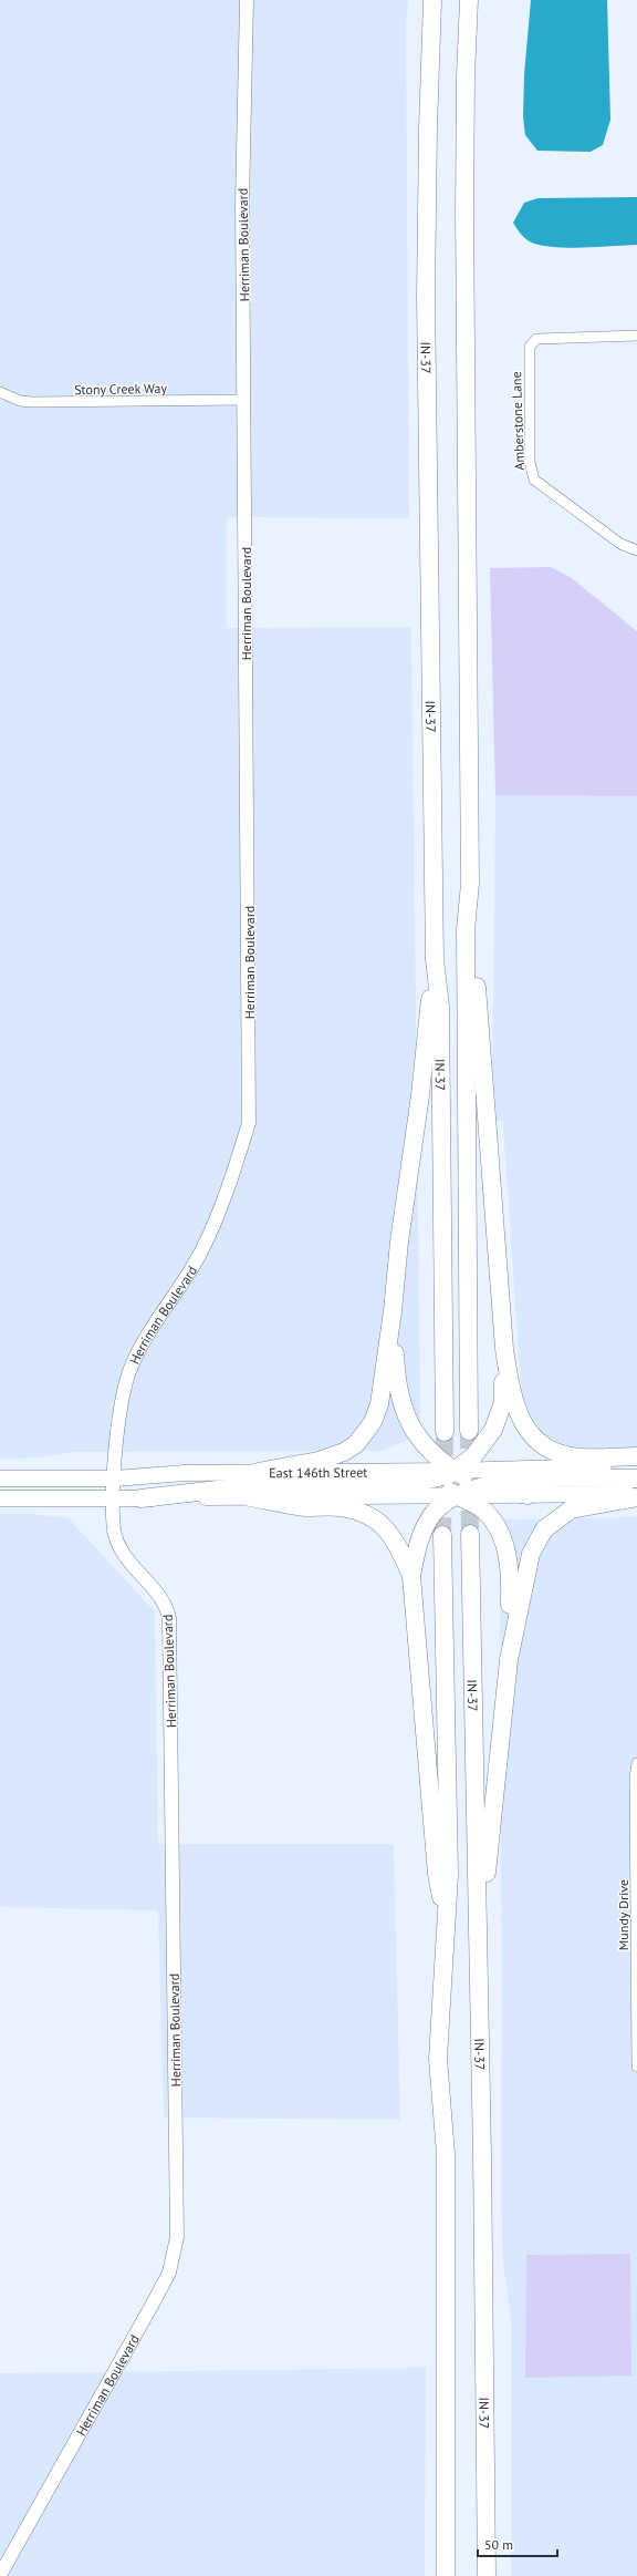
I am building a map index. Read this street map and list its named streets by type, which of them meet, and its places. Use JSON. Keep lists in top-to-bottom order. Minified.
{"streets":{"highway":["IN-37"],"main road":["East 146th Street"],"street":["Herriman Boulevard","Stony Creek Way","Amberstone Lane","Mundy Drive"]},"crossings":[["Herriman Boulevard","Stony Creek Way"],["Herriman Boulevard","East 146th Street"]],"scale_bar":"50 m"}
